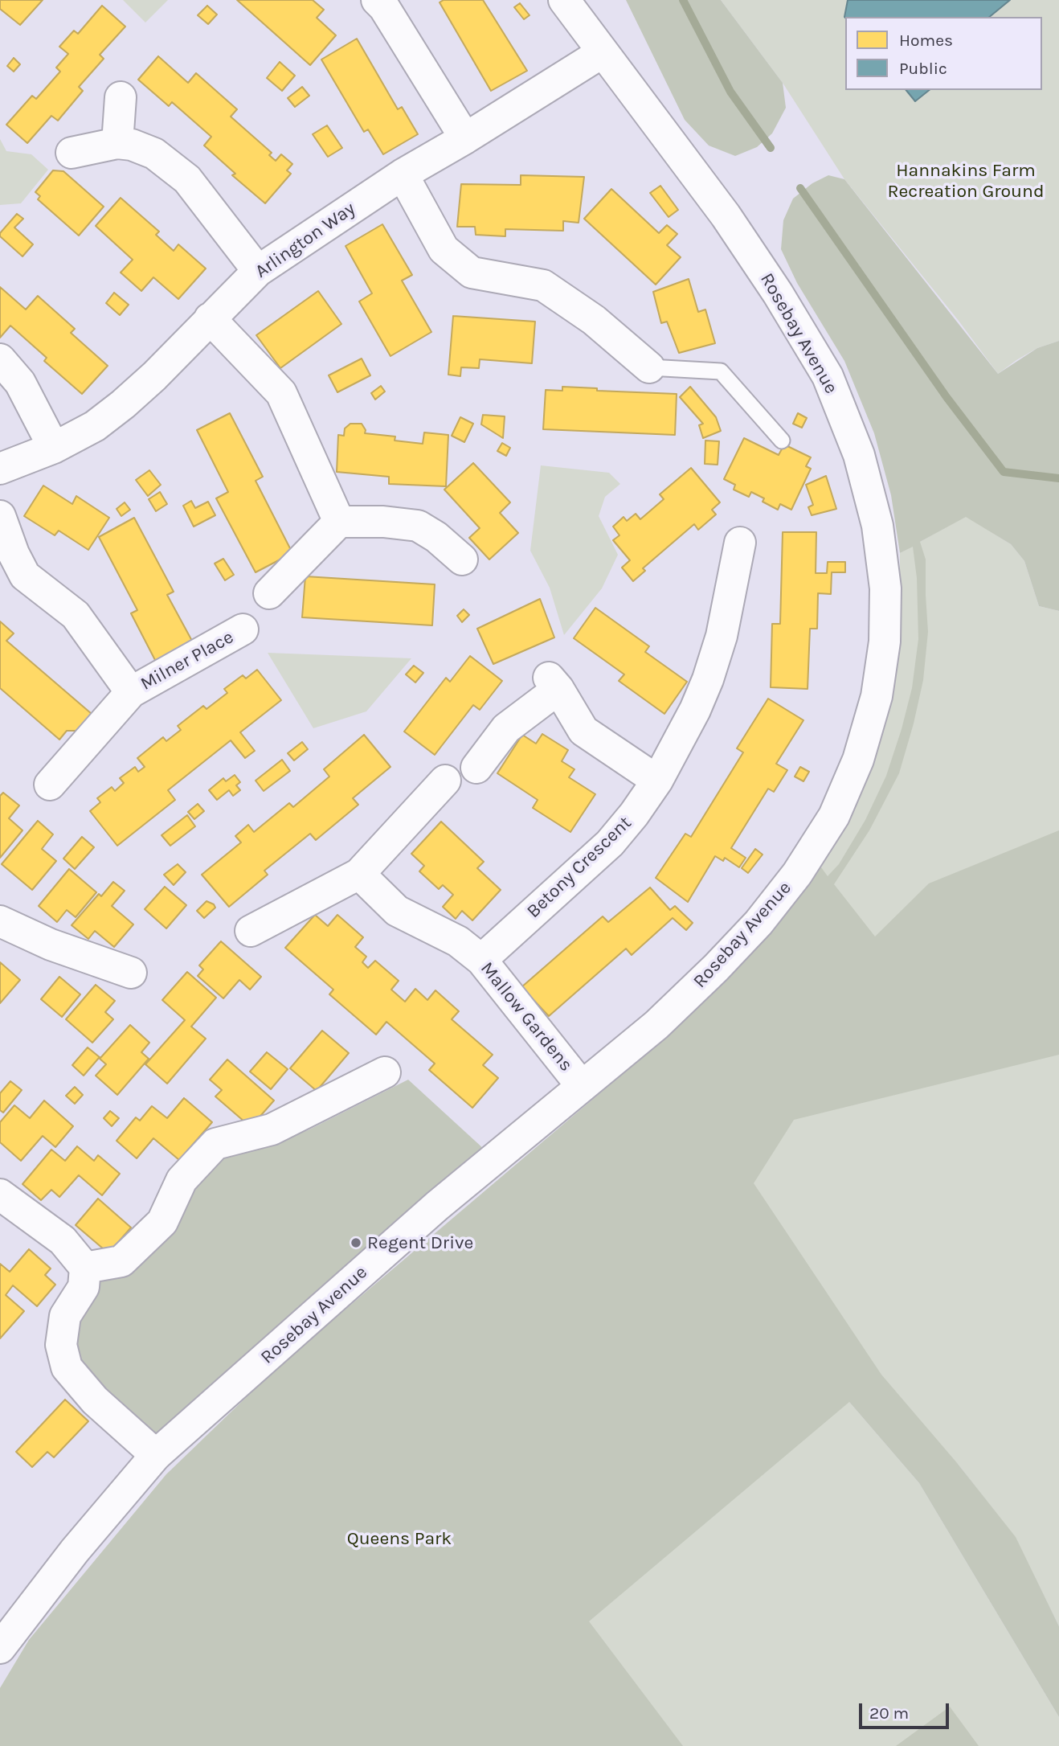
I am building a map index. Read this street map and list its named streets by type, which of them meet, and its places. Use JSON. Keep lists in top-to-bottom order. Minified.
{"streets":{"street":["Arlington Way","Rosebay Avenue","Milner Place","Betony Crescent","Mallow Gardens"]},"crossings":[["Arlington Way","Rosebay Avenue"],["Rosebay Avenue","Mallow Gardens"],["Betony Crescent","Mallow Gardens"]],"parks":["Hannakins Farm Recreation Ground","Queens Park"],"places":["Regent Drive"],"legend":["Homes","Public"],"scale_bar":"20 m"}
